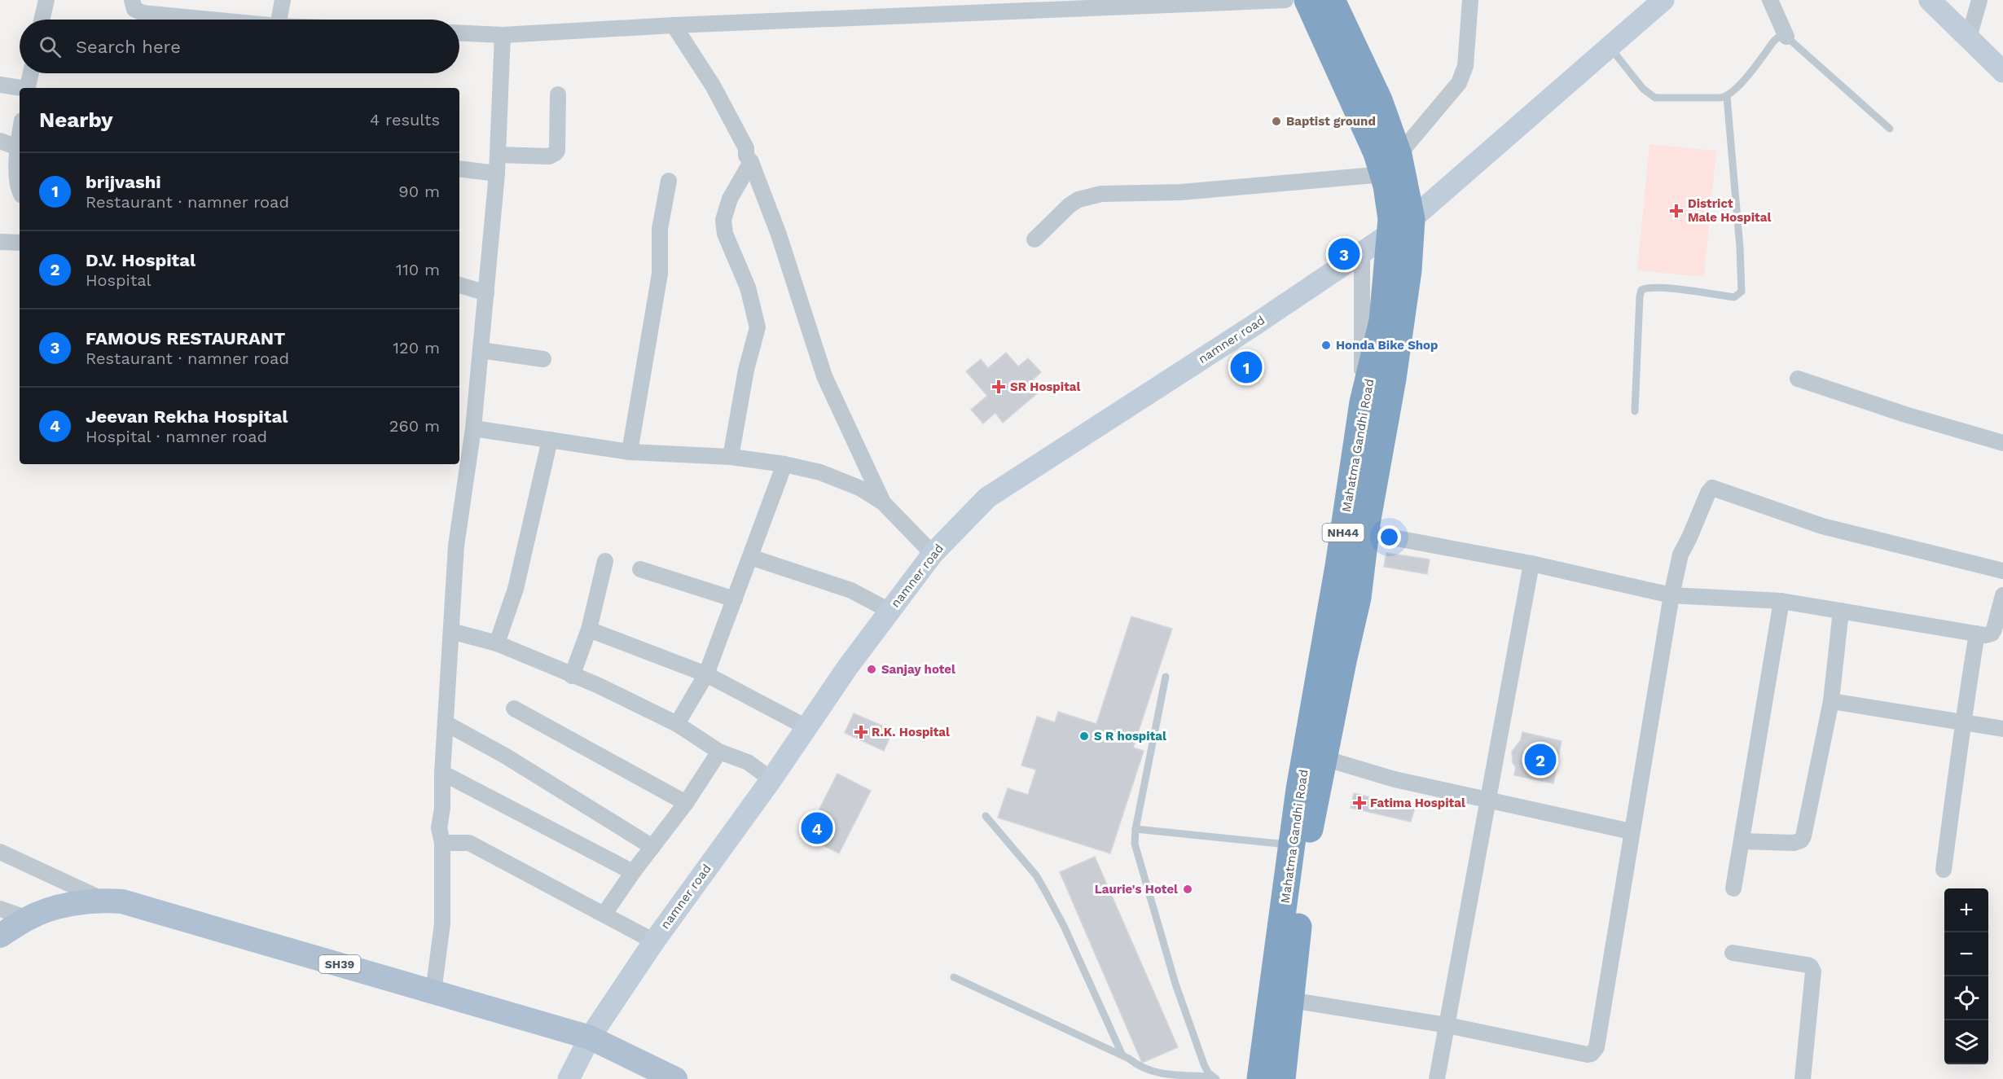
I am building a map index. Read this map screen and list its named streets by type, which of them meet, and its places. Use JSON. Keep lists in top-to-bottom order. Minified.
{"streets":{"highway":["Mahatma Gandhi Road","NH44"],"main road":["namner road","SH39"]},"crossings":[["namner road","Mahatma Gandhi Road"],["namner road","SH39"]],"places":{"other":["Baptist ground","Honda Bike Shop","Sanjay hotel","S R hospital","Laurie's Hotel"],"health":["District Male Hospital","SR Hospital","R.K. Hospital","Fatima Hospital"]},"page":{"search":"Search here","heading":["Nearby","4 results"],"list":[{"mark":"1","name":"brijvashi","note":"Restaurant · namner road","value":"90 m"},{"mark":"2","name":"D.V. Hospital","note":"Hospital","value":"110 m"},{"mark":"3","name":"FAMOUS RESTAURANT","note":"Restaurant · namner road","value":"120 m"},{"mark":"4","name":"Jeevan Rekha Hospital","note":"Hospital · namner road","value":"260 m"}],"pins":["3","1","2","4"],"map_buttons":["+","−"]}}
